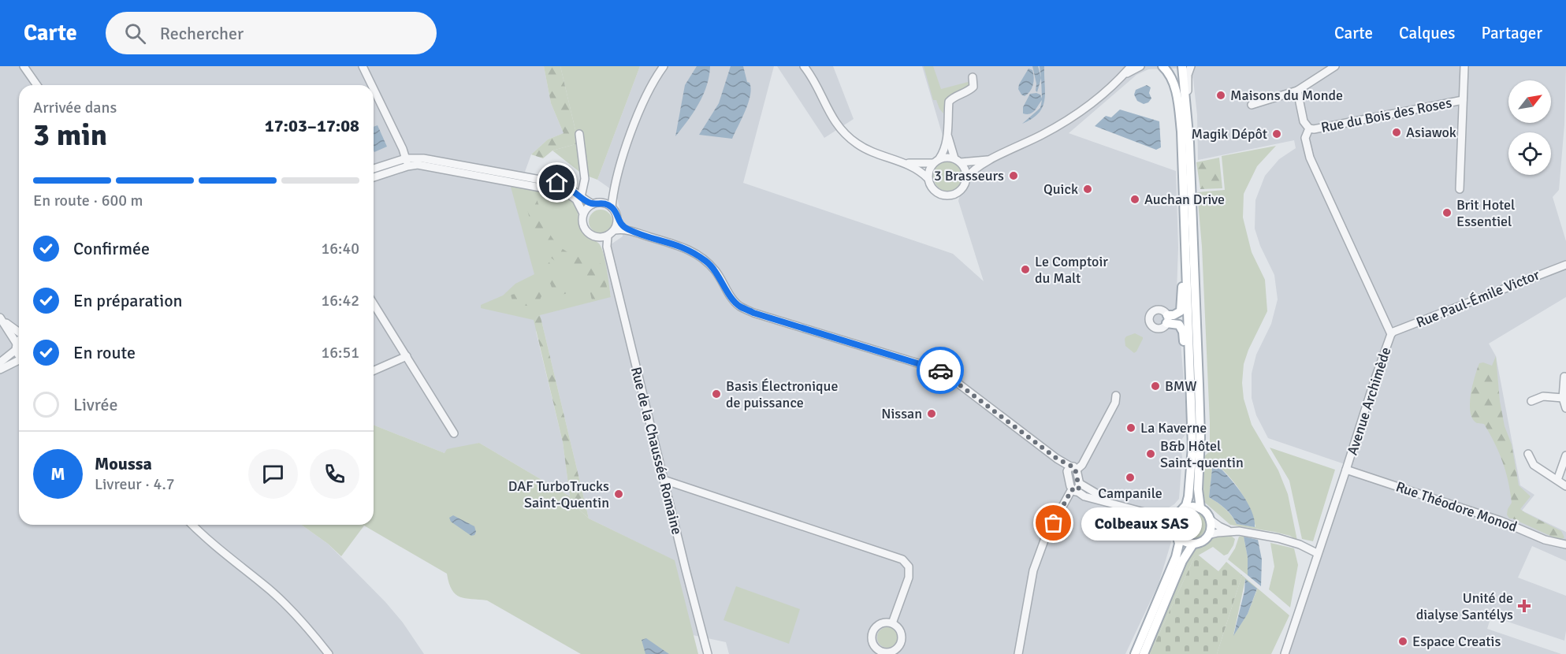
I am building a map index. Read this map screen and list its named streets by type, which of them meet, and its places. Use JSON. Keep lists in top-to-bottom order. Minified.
{"streets":{"street":["Rue du Bois des Roses","Rue Paul-Émile Victor","Avenue Archimède","Rue de la Chaussée Romaine","Rue Théodore Monod"]},"crossings":[["Rue du Bois des Roses","Avenue Archimède"],["Rue Paul-Émile Victor","Avenue Archimède"],["Avenue Archimède","Rue Théodore Monod"]],"places":{"other":["Maisons du Monde","Asiawok","Magik Dépôt","3 Brasseurs","Quick","Auchan Drive","Brit Hotel Essentiel","Le Comptoir du Malt","BMW","Basis Électronique de puissance","Nissan","La Kaverne","B&b Hôtel Saint-quentin","Campanile","DAF TurboTrucks Saint-Quentin","Colbeaux SAS","Espace Creatis"],"health":["Unité de dialyse Santélys"]},"north":"top right","page":{"header":"Carte","search":"Rechercher","nav":["Carte","Calques","Partager"],"heading":["3 min","Arrivée dans","17:03–17:08"],"panel":["Moussa","Livreur · 4.7"],"bar":"En route · 600 m","list":[["Confirmée","16:40"],["En préparation","16:42"],["En route","16:51"],"Livrée"],"round":"M","bubble":"Colbeaux SAS"}}
